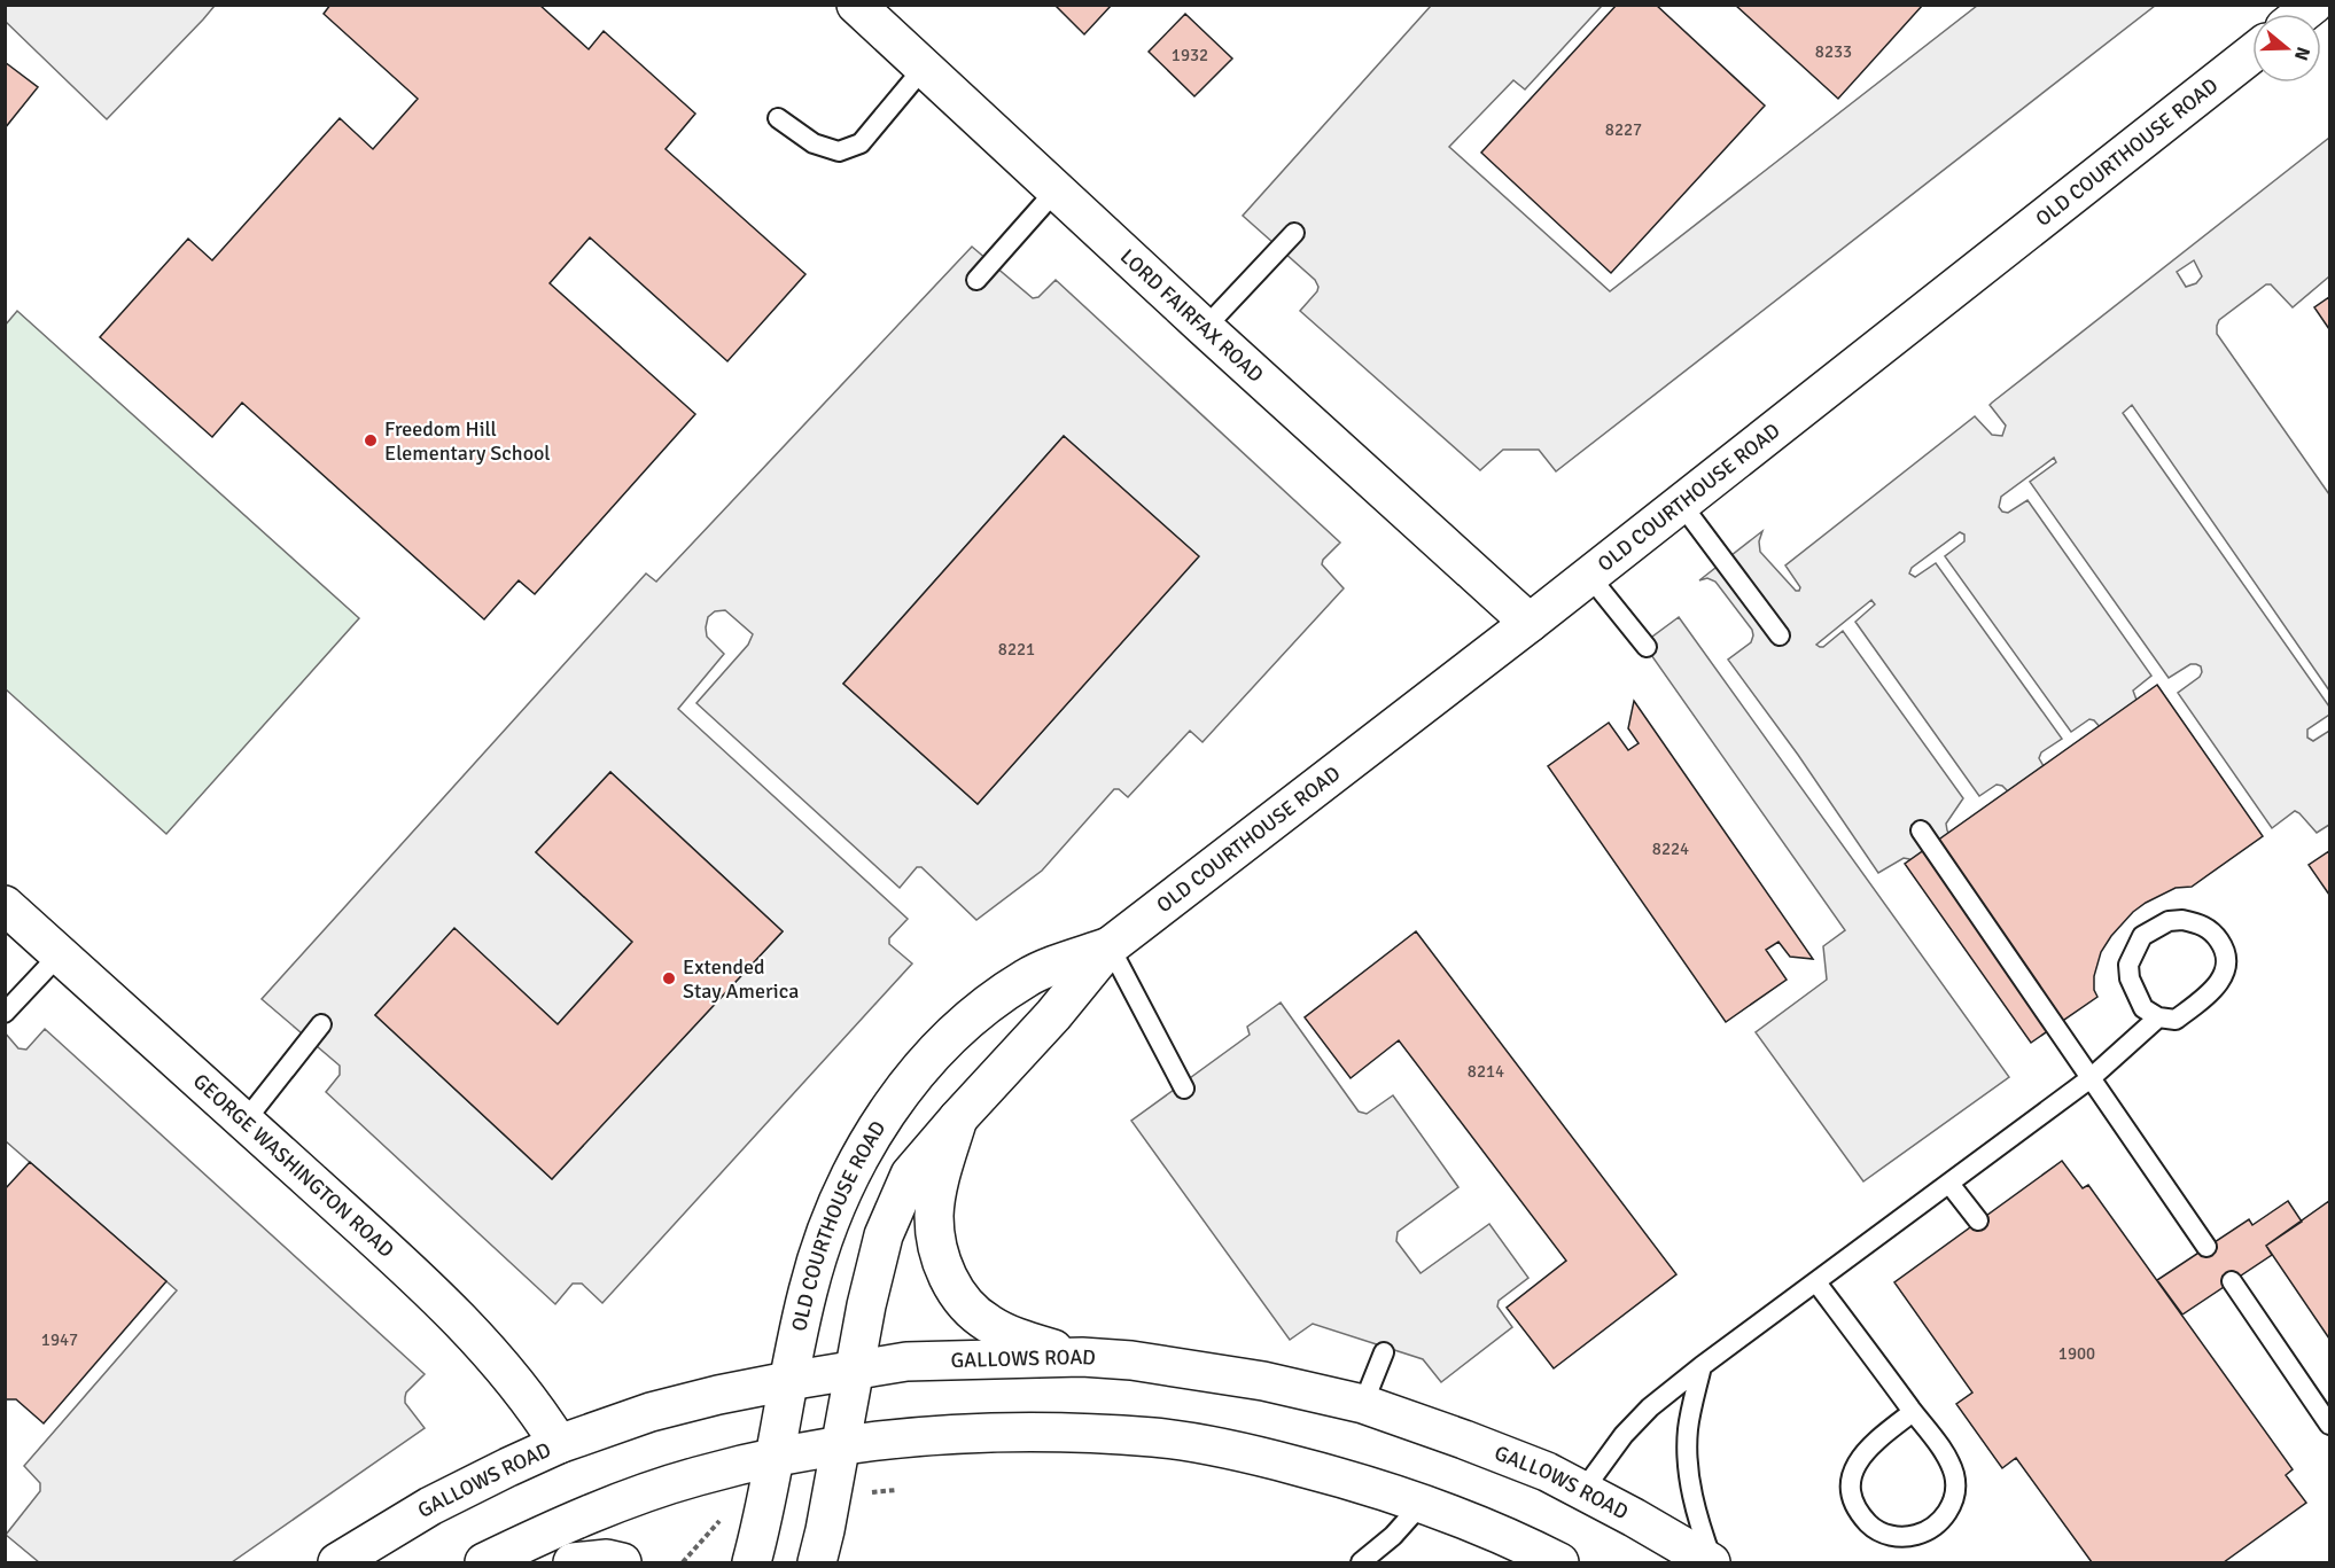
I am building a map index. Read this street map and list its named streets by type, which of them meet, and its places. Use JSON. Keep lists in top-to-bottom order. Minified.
{"streets":{"main road":["OLD COURTHOUSE ROAD","LORD FAIRFAX ROAD","GEORGE WASHINGTON ROAD","GALLOWS ROAD"]},"crossings":[["OLD COURTHOUSE ROAD","LORD FAIRFAX ROAD"],["OLD COURTHOUSE ROAD","GALLOWS ROAD"],["GEORGE WASHINGTON ROAD","GALLOWS ROAD"]],"places":["Freedom Hill Elementary School","Extended Stay America"],"house_numbers":["8233","1932","8227","8221","8224","8214","1947","1900"],"north":"right"}
